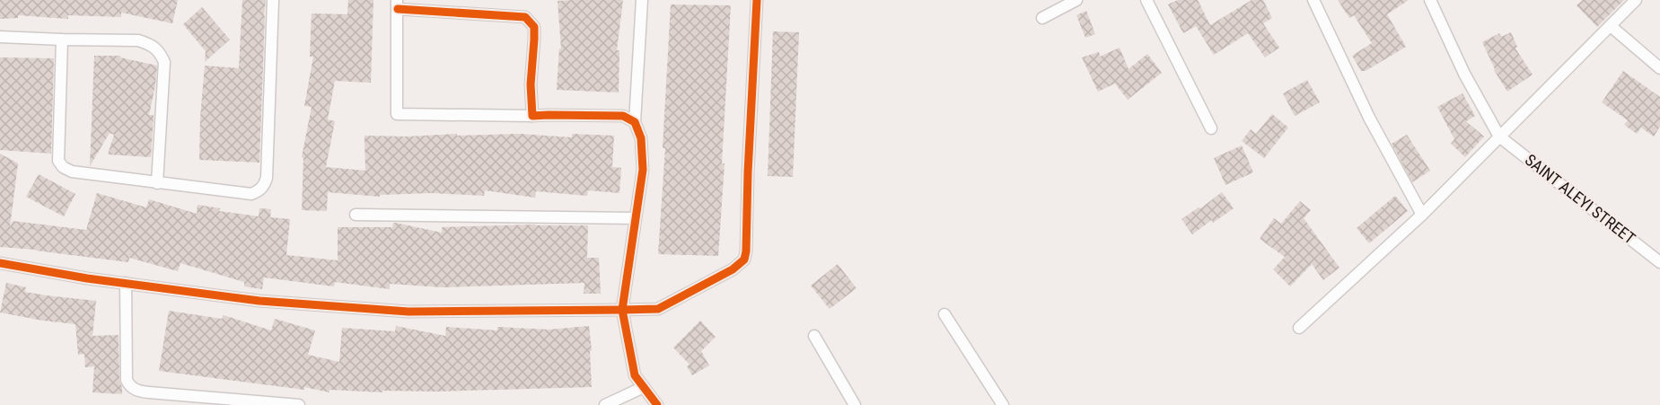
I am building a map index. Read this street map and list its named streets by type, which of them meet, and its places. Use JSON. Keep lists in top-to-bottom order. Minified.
{"streets":{"street":["SAINT ALEYI STREET"]}}
